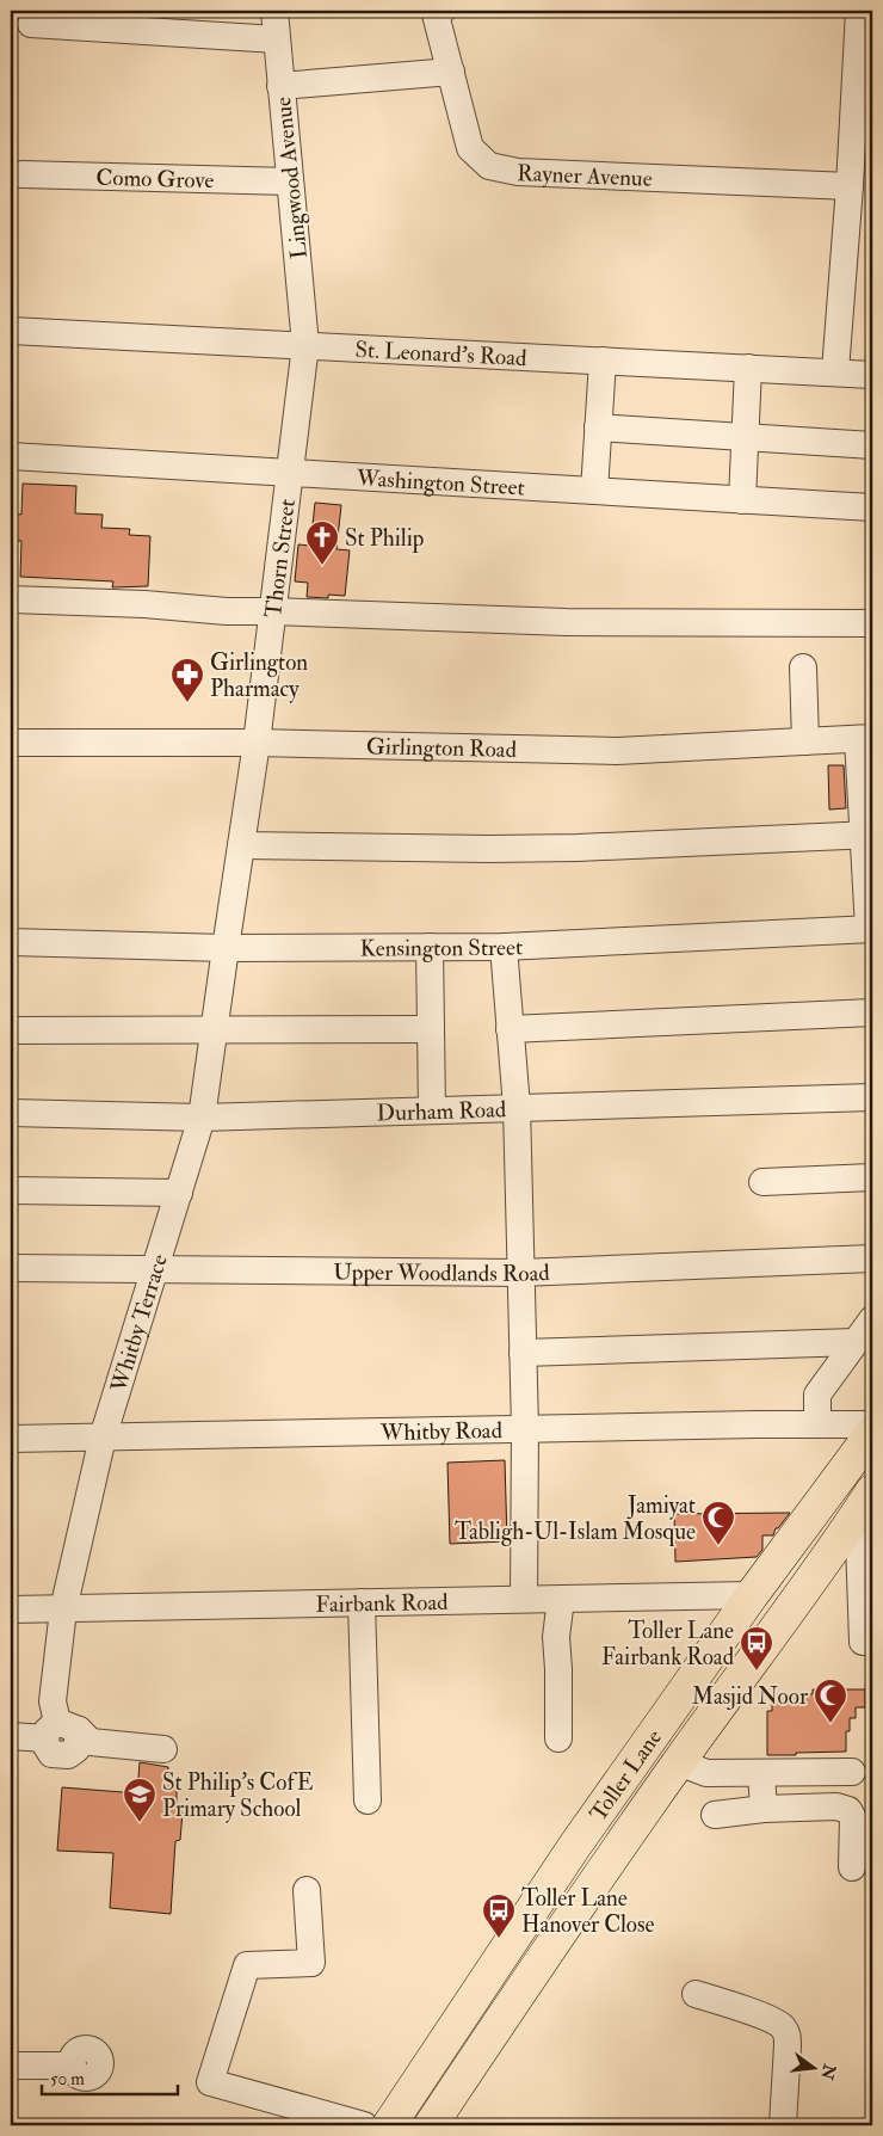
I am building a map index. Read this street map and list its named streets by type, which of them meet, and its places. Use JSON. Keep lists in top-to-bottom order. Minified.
{"streets":{"main road":["Toller Lane"],"street":["Rayner Avenue","Como Grove","Lingwood Avenue","St. Leonard's Road","Washington Street","Thorn Street","Girlington Road","Kensington Street","Durham Road","Upper Woodlands Road","Whitby Terrace","Whitby Road","Fairbank Road"]},"crossings":[["Como Grove","Lingwood Avenue"],["Lingwood Avenue","St. Leonard's Road"],["Lingwood Avenue","Thorn Street"],["St. Leonard's Road","Thorn Street"],["Washington Street","Thorn Street"],["Thorn Street","Girlington Road"],["Thorn Street","Kensington Street"],["Thorn Street","Whitby Terrace"],["Kensington Street","Whitby Terrace"],["Durham Road","Whitby Terrace"],["Upper Woodlands Road","Whitby Terrace"],["Whitby Terrace","Whitby Road"],["Whitby Terrace","Fairbank Road"],["Fairbank Road","Toller Lane"]],"places":{"church":["St Philip"],"pharmacy":["Girlington Pharmacy"],"mosque":["Jamiyat Tabligh-Ul-Islam Mosque","Masjid Noor"],"bus stop":["Toller Lane Fairbank Road","Toller Lane Hanover Close"],"school or university":["St Philip's CofE Primary School"]},"scale_bar":"50 m","north":"right"}
